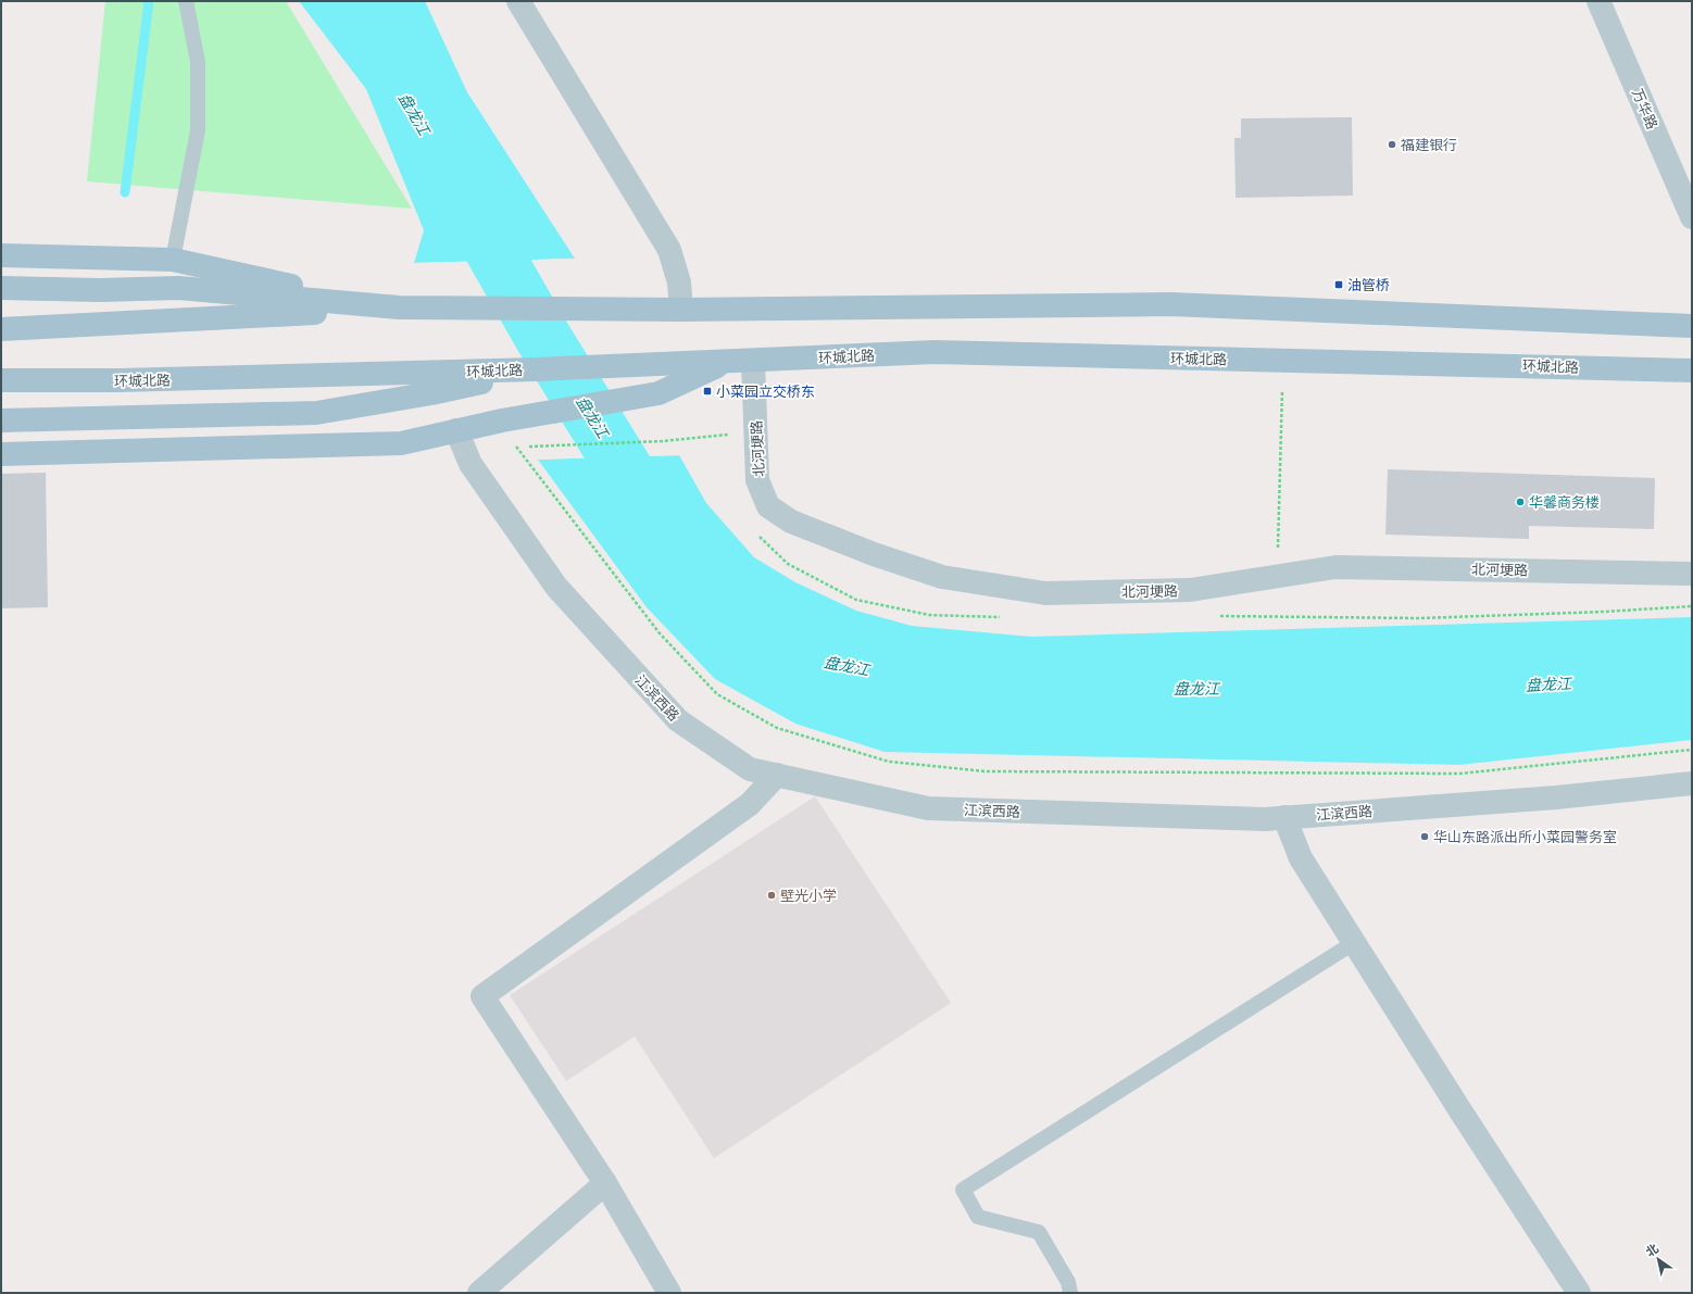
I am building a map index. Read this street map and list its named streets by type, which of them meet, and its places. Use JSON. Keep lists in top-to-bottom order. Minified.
{"streets":{"main road":["环城北路"],"street":["万华路","北河埂路","江滨西路"]},"crossings":[["环城北路","北河埂路"]],"water":["盘龙江"],"places":{"other":["福建银行","华馨商务楼","华山东路派出所小菜园警务室","壁光小学"],"transit":["油管桥","小菜园立交桥东"]},"north":"top left"}
